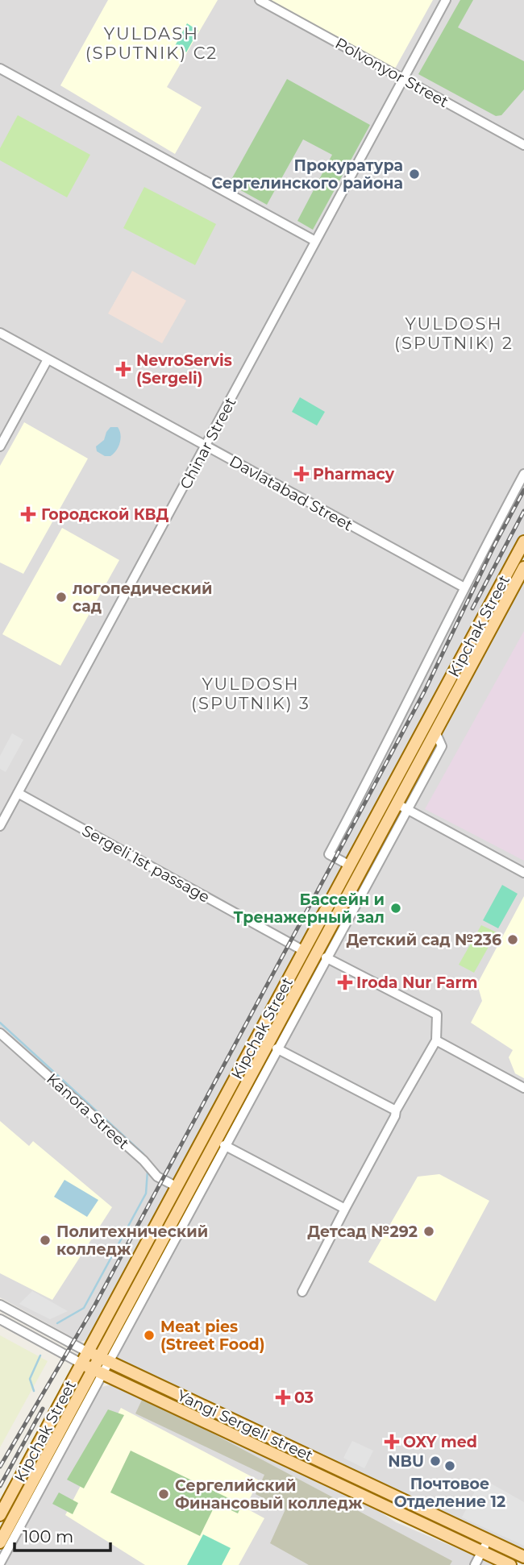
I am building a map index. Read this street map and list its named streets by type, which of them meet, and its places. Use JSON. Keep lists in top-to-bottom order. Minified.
{"streets":{"main road":["Kipchak Street","Yangi Sergeli street"],"street":["Polvonyor Street","Chinar Street","Davlatabad Street","Sergeli 1st passage","Kanora Street"]},"crossings":[["Polvonyor Street","Chinar Street"],["Chinar Street","Davlatabad Street"],["Chinar Street","Sergeli 1st passage"],["Kipchak Street","Sergeli 1st passage"],["Kipchak Street","Kanora Street"],["Kipchak Street","Yangi Sergeli street"]],"districts":["YULDASH (SPUTNIK) C2","YULDOSH (SPUTNIK) 2","YULDOSH (SPUTNIK) 3"],"places":{"other":["Прокуратура Сергелинского района","логопедический сад","Бассейн и Тренажерный зал","Детский сад №236","Детсад №292","Политехнический колледж","Meat pies (Street Food)","NBU","Почтовое Отделение 12","Сергелийский Финансовый колледж"],"health":["NevroServis (Sergeli)","Pharmacy","Городской КВД","Iroda Nur Farm","03","OXY med"]},"scale_bar":"100 m"}
